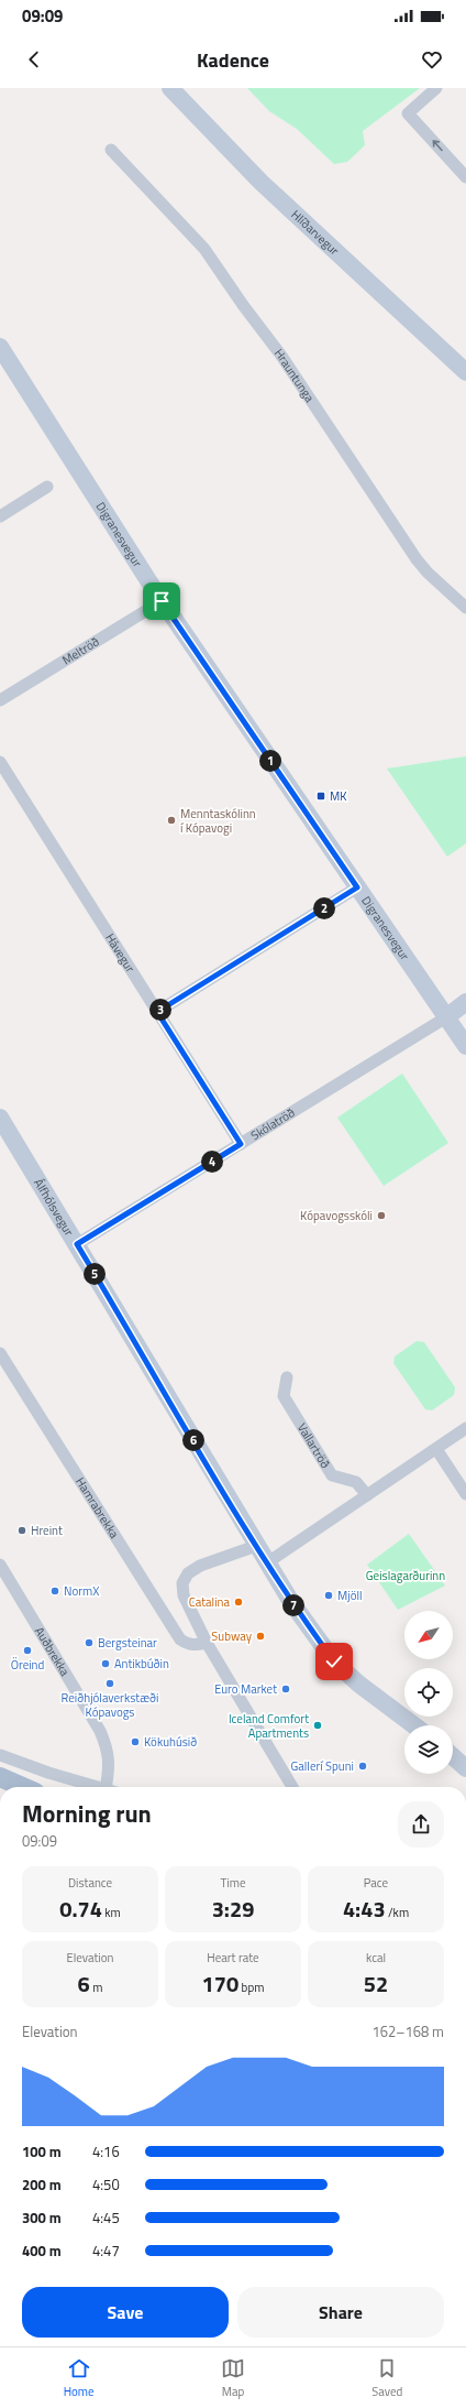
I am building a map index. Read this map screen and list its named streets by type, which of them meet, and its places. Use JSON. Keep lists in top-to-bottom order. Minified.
{"streets":{"street":["Hlíðarvegur","Hrauntunga","Digranesvegur","Meltröð","Hávegur","Skólatröð","Álfhólsvegur","Vallartröð","Hamrabrekka","Auðbrekka"]},"crossings":[["Digranesvegur","Meltröð"],["Digranesvegur","Skólatröð"],["Hávegur","Skólatröð"],["Skólatröð","Álfhólsvegur"]],"parks":["Geislagarðurinn"],"places":{"transit":["MK"],"other":["Menntaskólinn í Kópavogi","Kópavogsskóli","Hreint","NormX","Mjöll","Catalina","Subway","Bergsteinar","Öreind","Antikbúðin","Reiðhjólaverkstæði Kópavogs","Euro Market","Iceland Comfort Apartments","Kökuhúsið","Gallerí Spuni"]},"north":"bottom left","page":{"status":"09:09","header":"Kadence","pins":["1","2","3","4","5","6","7"],"heading":["Morning run","09:09"],"stats":[["Distance","0.74 km"],["Time","3:29"],["Pace","4:43 /km"],["Elevation","6 m"],["Heart rate","170 bpm"],["kcal","52"]],"chart":["Elevation","162–168 m"],"list":[{"name":"100 m","note":"4:16"},{"name":"200 m","note":"4:50"},{"name":"300 m","note":"4:45"},{"name":"400 m","note":"4:47"}],"buttons":["Save","Share"],"tabs":["Home","Map","Saved"]}}
